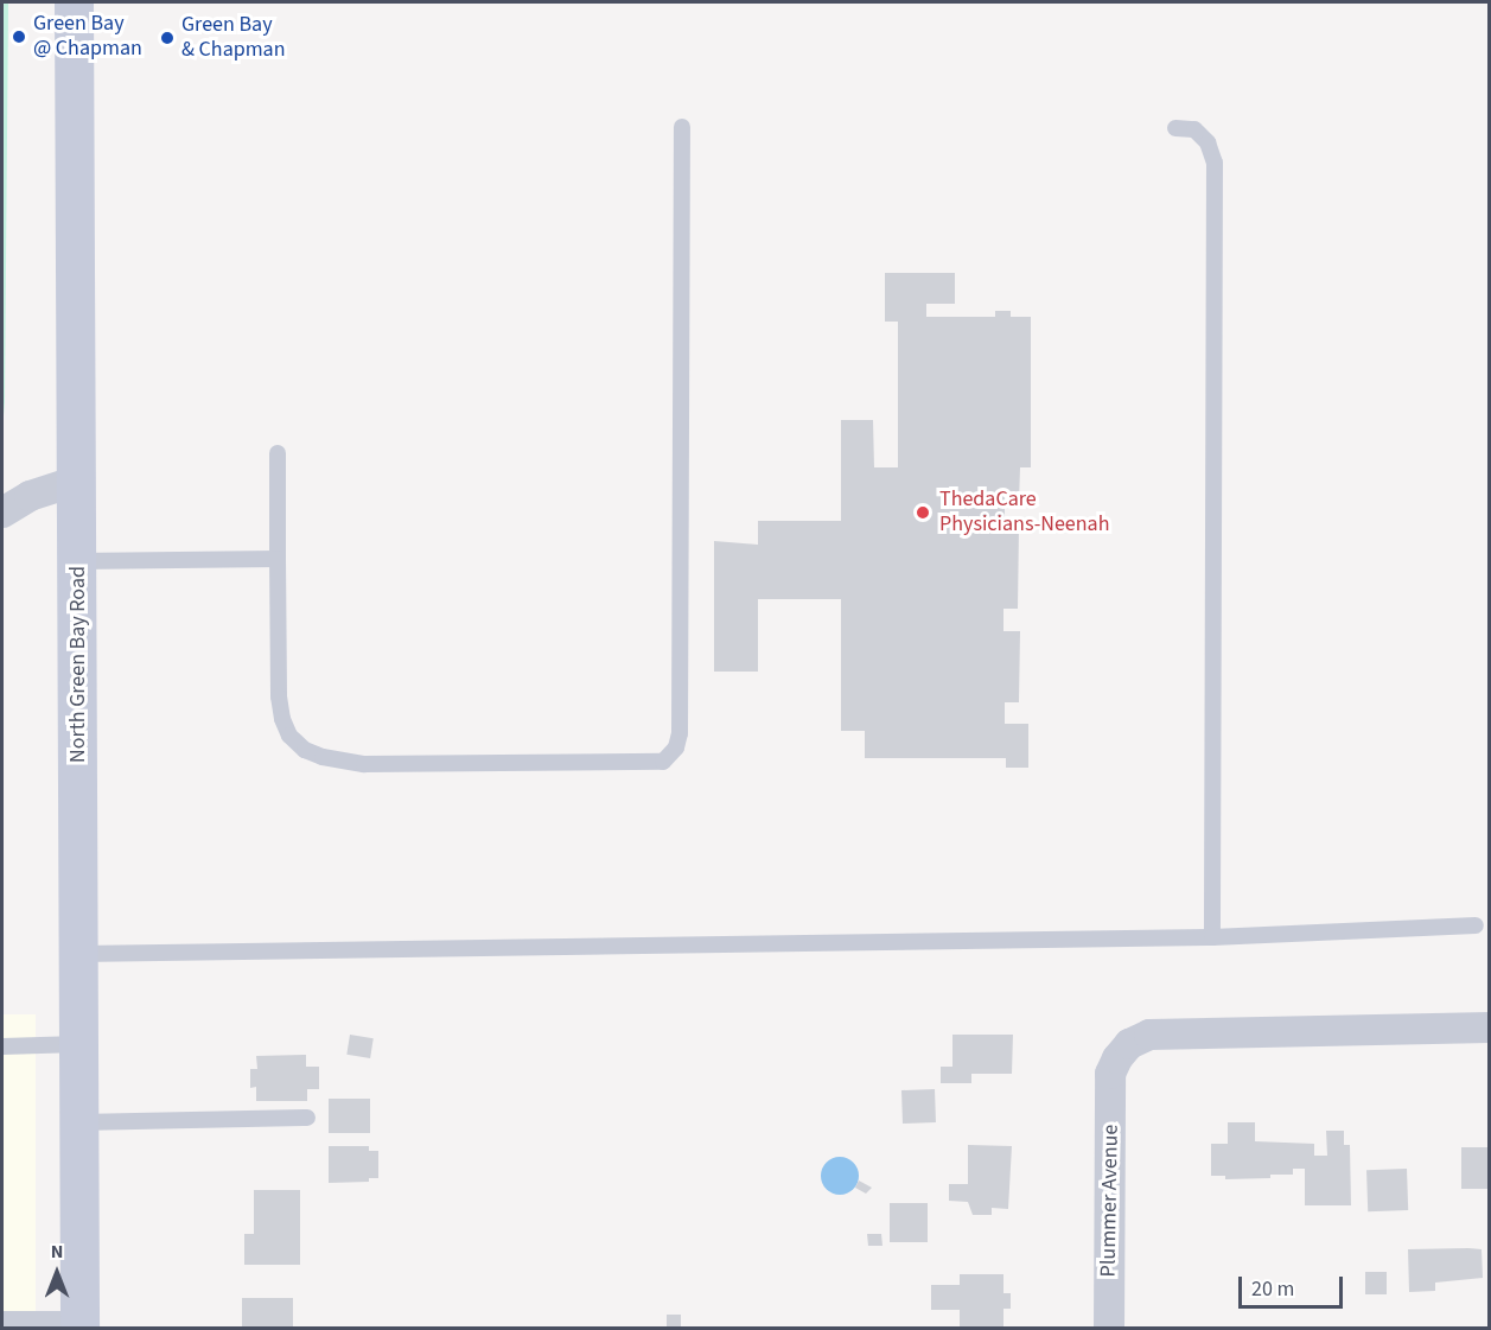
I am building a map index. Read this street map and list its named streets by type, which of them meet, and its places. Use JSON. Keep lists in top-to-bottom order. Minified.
{"streets":{"main road":["North Green Bay Road"],"street":["Plummer Avenue"]},"places":["Green Bay @ Chapman","Green Bay & Chapman","ThedaCare Physicians-Neenah"],"scale_bar":"20 m","north":"top"}
